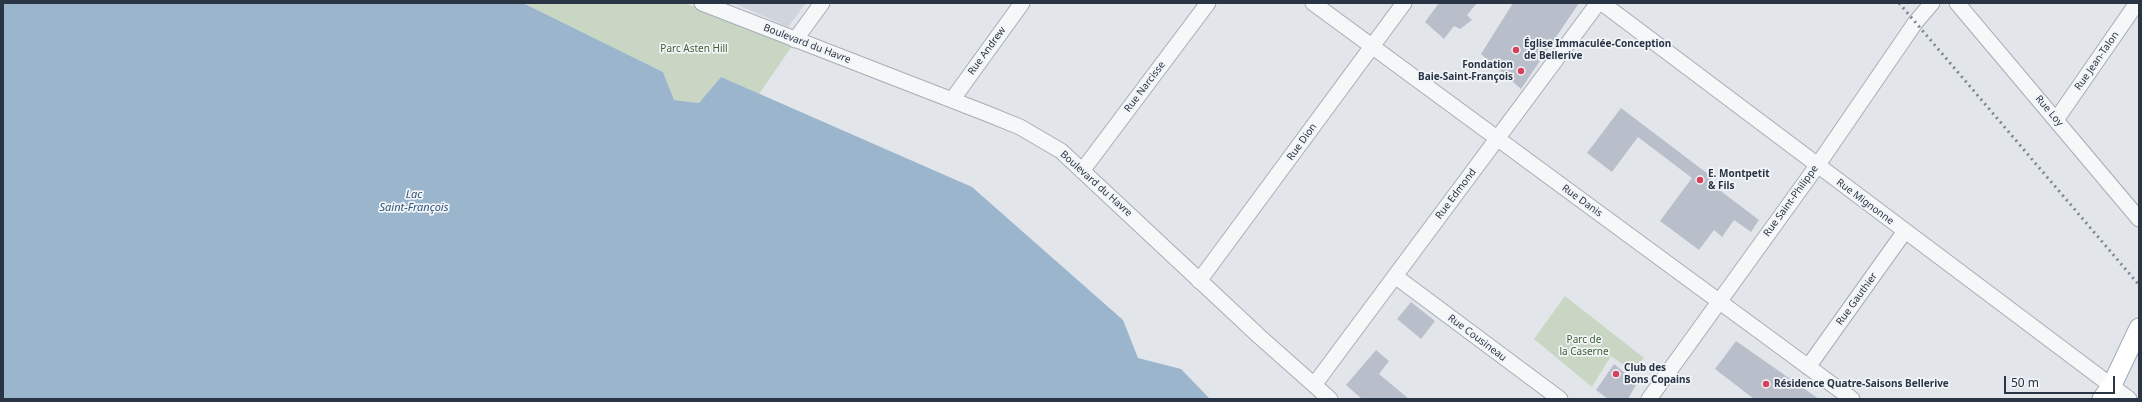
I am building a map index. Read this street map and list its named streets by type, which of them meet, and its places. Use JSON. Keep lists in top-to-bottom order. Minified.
{"streets":{"street":["Boulevard du Havre","Rue Andrew","Rue Jean-Talon","Rue Narcisse","Rue Loy","Rue Dion","Rue Edmond","Rue Danis","Rue Saint-Philippe","Rue Mignonne","Rue Gauthier","Rue Cousineau"]},"crossings":[["Boulevard du Havre","Rue Andrew"],["Boulevard du Havre","Rue Narcisse"],["Boulevard du Havre","Rue Dion"],["Boulevard du Havre","Rue Edmond"],["Rue Jean-Talon","Rue Loy"],["Rue Dion","Rue Danis"],["Rue Edmond","Rue Danis"],["Rue Edmond","Rue Cousineau"],["Rue Danis","Rue Saint-Philippe"],["Rue Danis","Rue Gauthier"],["Rue Saint-Philippe","Rue Mignonne"],["Rue Mignonne","Rue Gauthier"]],"water":["Lac Saint-François"],"parks":["Parc Asten Hill","Parc de la Caserne"],"places":["Église Immaculée-Conception de Bellerive","Fondation Baie-Saint-François","E. Montpetit & Fils","Club des Bons Copains","Résidence Quatre-Saisons Bellerive"],"scale_bar":"50 m"}
